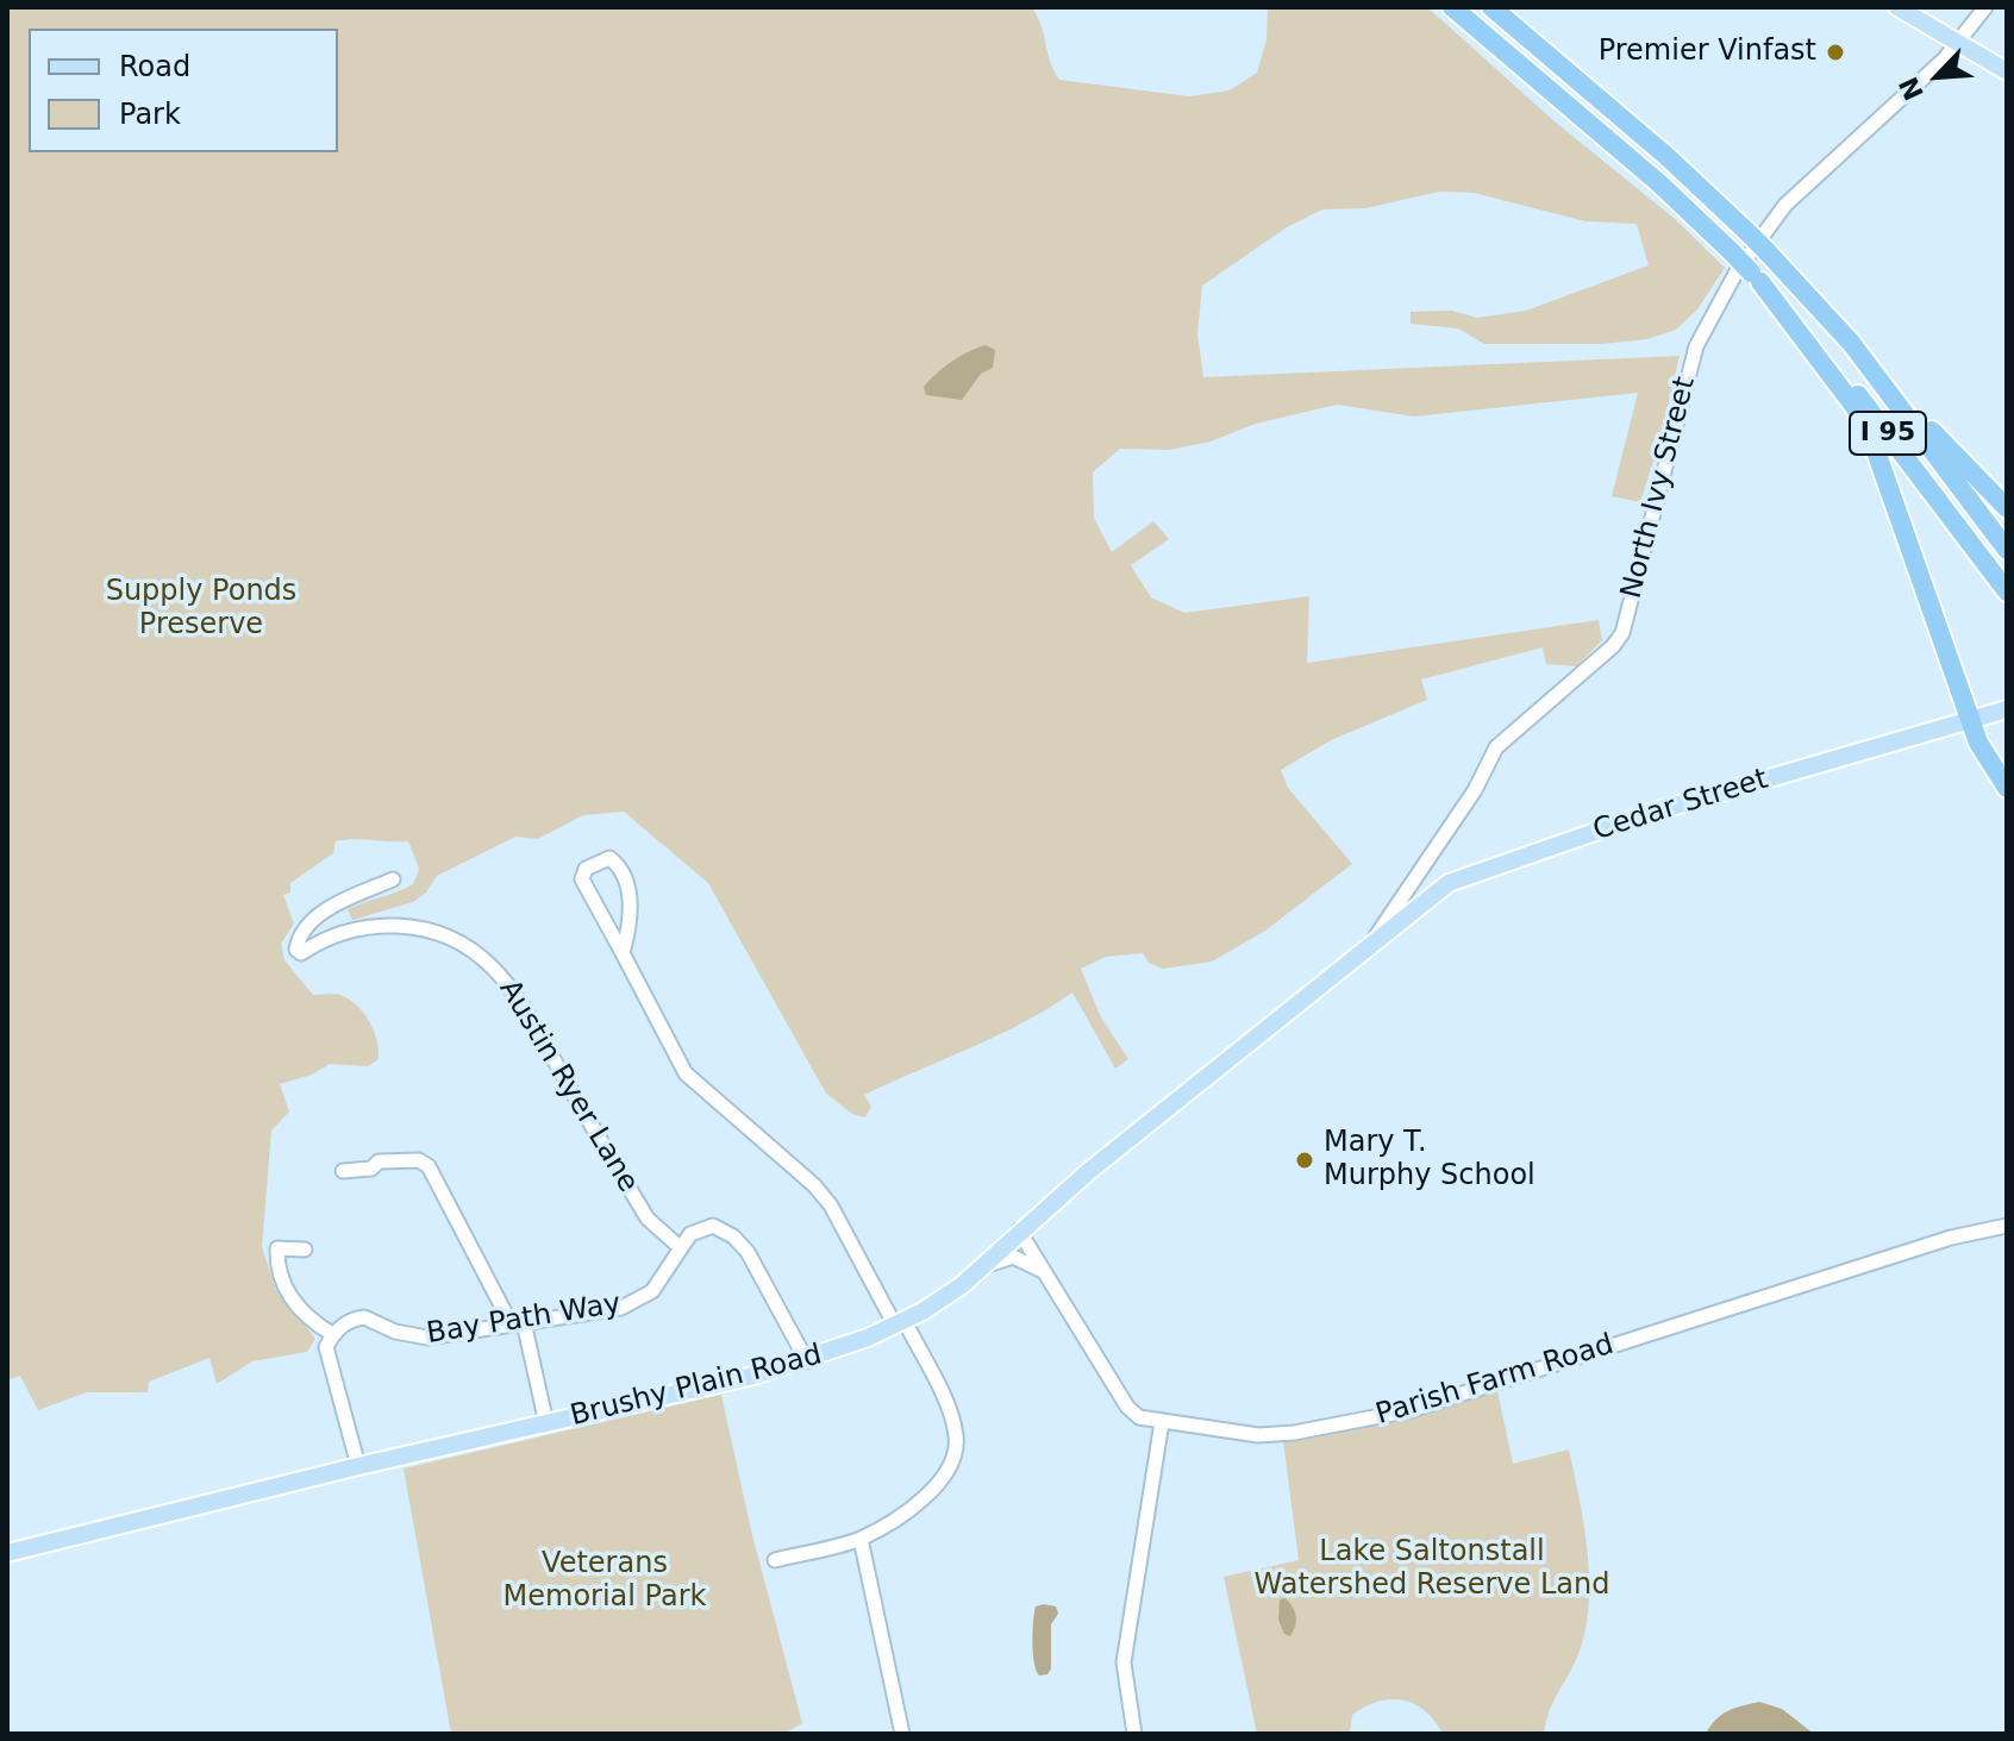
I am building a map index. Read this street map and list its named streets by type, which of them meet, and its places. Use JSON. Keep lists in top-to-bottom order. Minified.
{"streets":{"highway":["I 95"],"main road":["Cedar Street","Brushy Plain Road"],"street":["North Ivy Street","Austin Ryer Lane","Bay Path Way","Parish Farm Road"]},"crossings":[["North Ivy Street","Cedar Street"],["North Ivy Street","Brushy Plain Road"],["Cedar Street","Brushy Plain Road"],["Austin Ryer Lane","Bay Path Way"],["Parish Farm Road","Brushy Plain Road"]],"parks":["Supply Ponds Preserve","Lake Saltonstall Watershed Reserve Land","Veterans Memorial Park"],"places":["Premier Vinfast","Mary T. Murphy School"],"legend":["Road","Park"],"north":"bottom left"}
